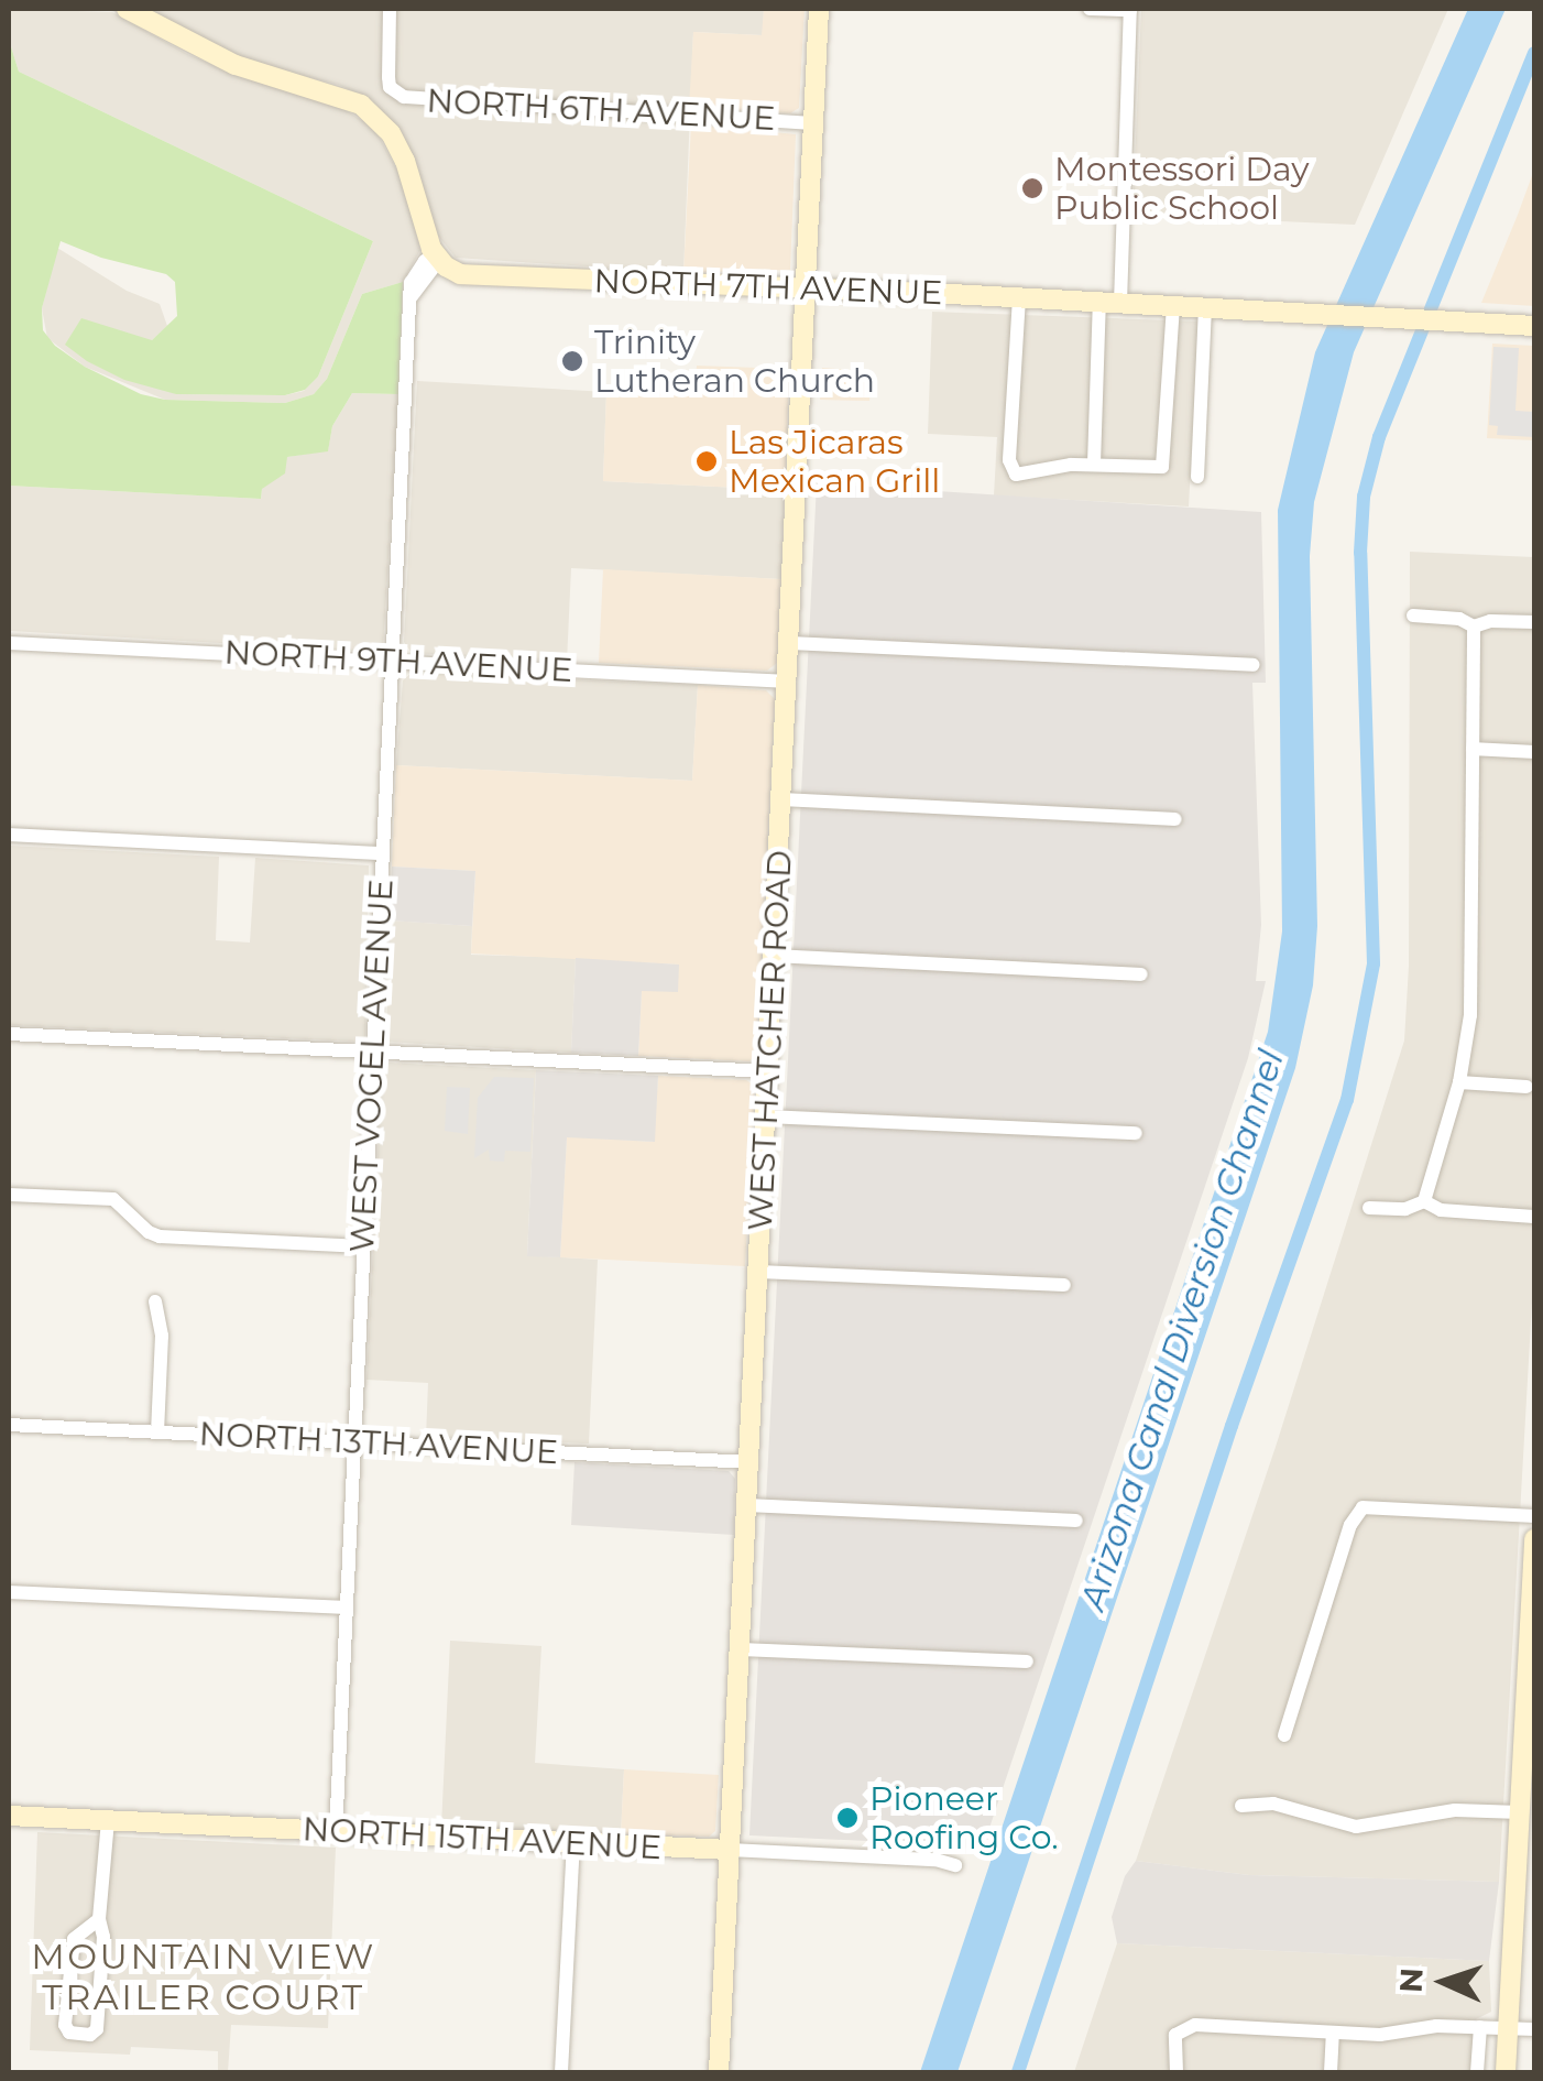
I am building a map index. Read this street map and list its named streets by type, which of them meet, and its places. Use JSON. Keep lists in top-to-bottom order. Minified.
{"streets":{"street":["NORTH 6TH AVENUE","NORTH 7TH AVENUE","NORTH 9TH AVENUE","WEST HATCHER ROAD","WEST VOGEL AVENUE","NORTH 13TH AVENUE","NORTH 15TH AVENUE"]},"crossings":[["NORTH 6TH AVENUE","WEST HATCHER ROAD"],["NORTH 7TH AVENUE","WEST HATCHER ROAD"],["NORTH 7TH AVENUE","WEST VOGEL AVENUE"],["NORTH 9TH AVENUE","WEST HATCHER ROAD"],["NORTH 9TH AVENUE","WEST VOGEL AVENUE"],["WEST HATCHER ROAD","NORTH 13TH AVENUE"],["WEST HATCHER ROAD","NORTH 15TH AVENUE"],["WEST VOGEL AVENUE","NORTH 13TH AVENUE"],["WEST VOGEL AVENUE","NORTH 15TH AVENUE"]],"districts":["MOUNTAIN VIEW TRAILER COURT"],"water":["Arizona Canal Diversion Channel"],"places":["Montessori Day Public School","Trinity Lutheran Church","Las Jicaras Mexican Grill","Pioneer Roofing Co."],"north":"left"}
